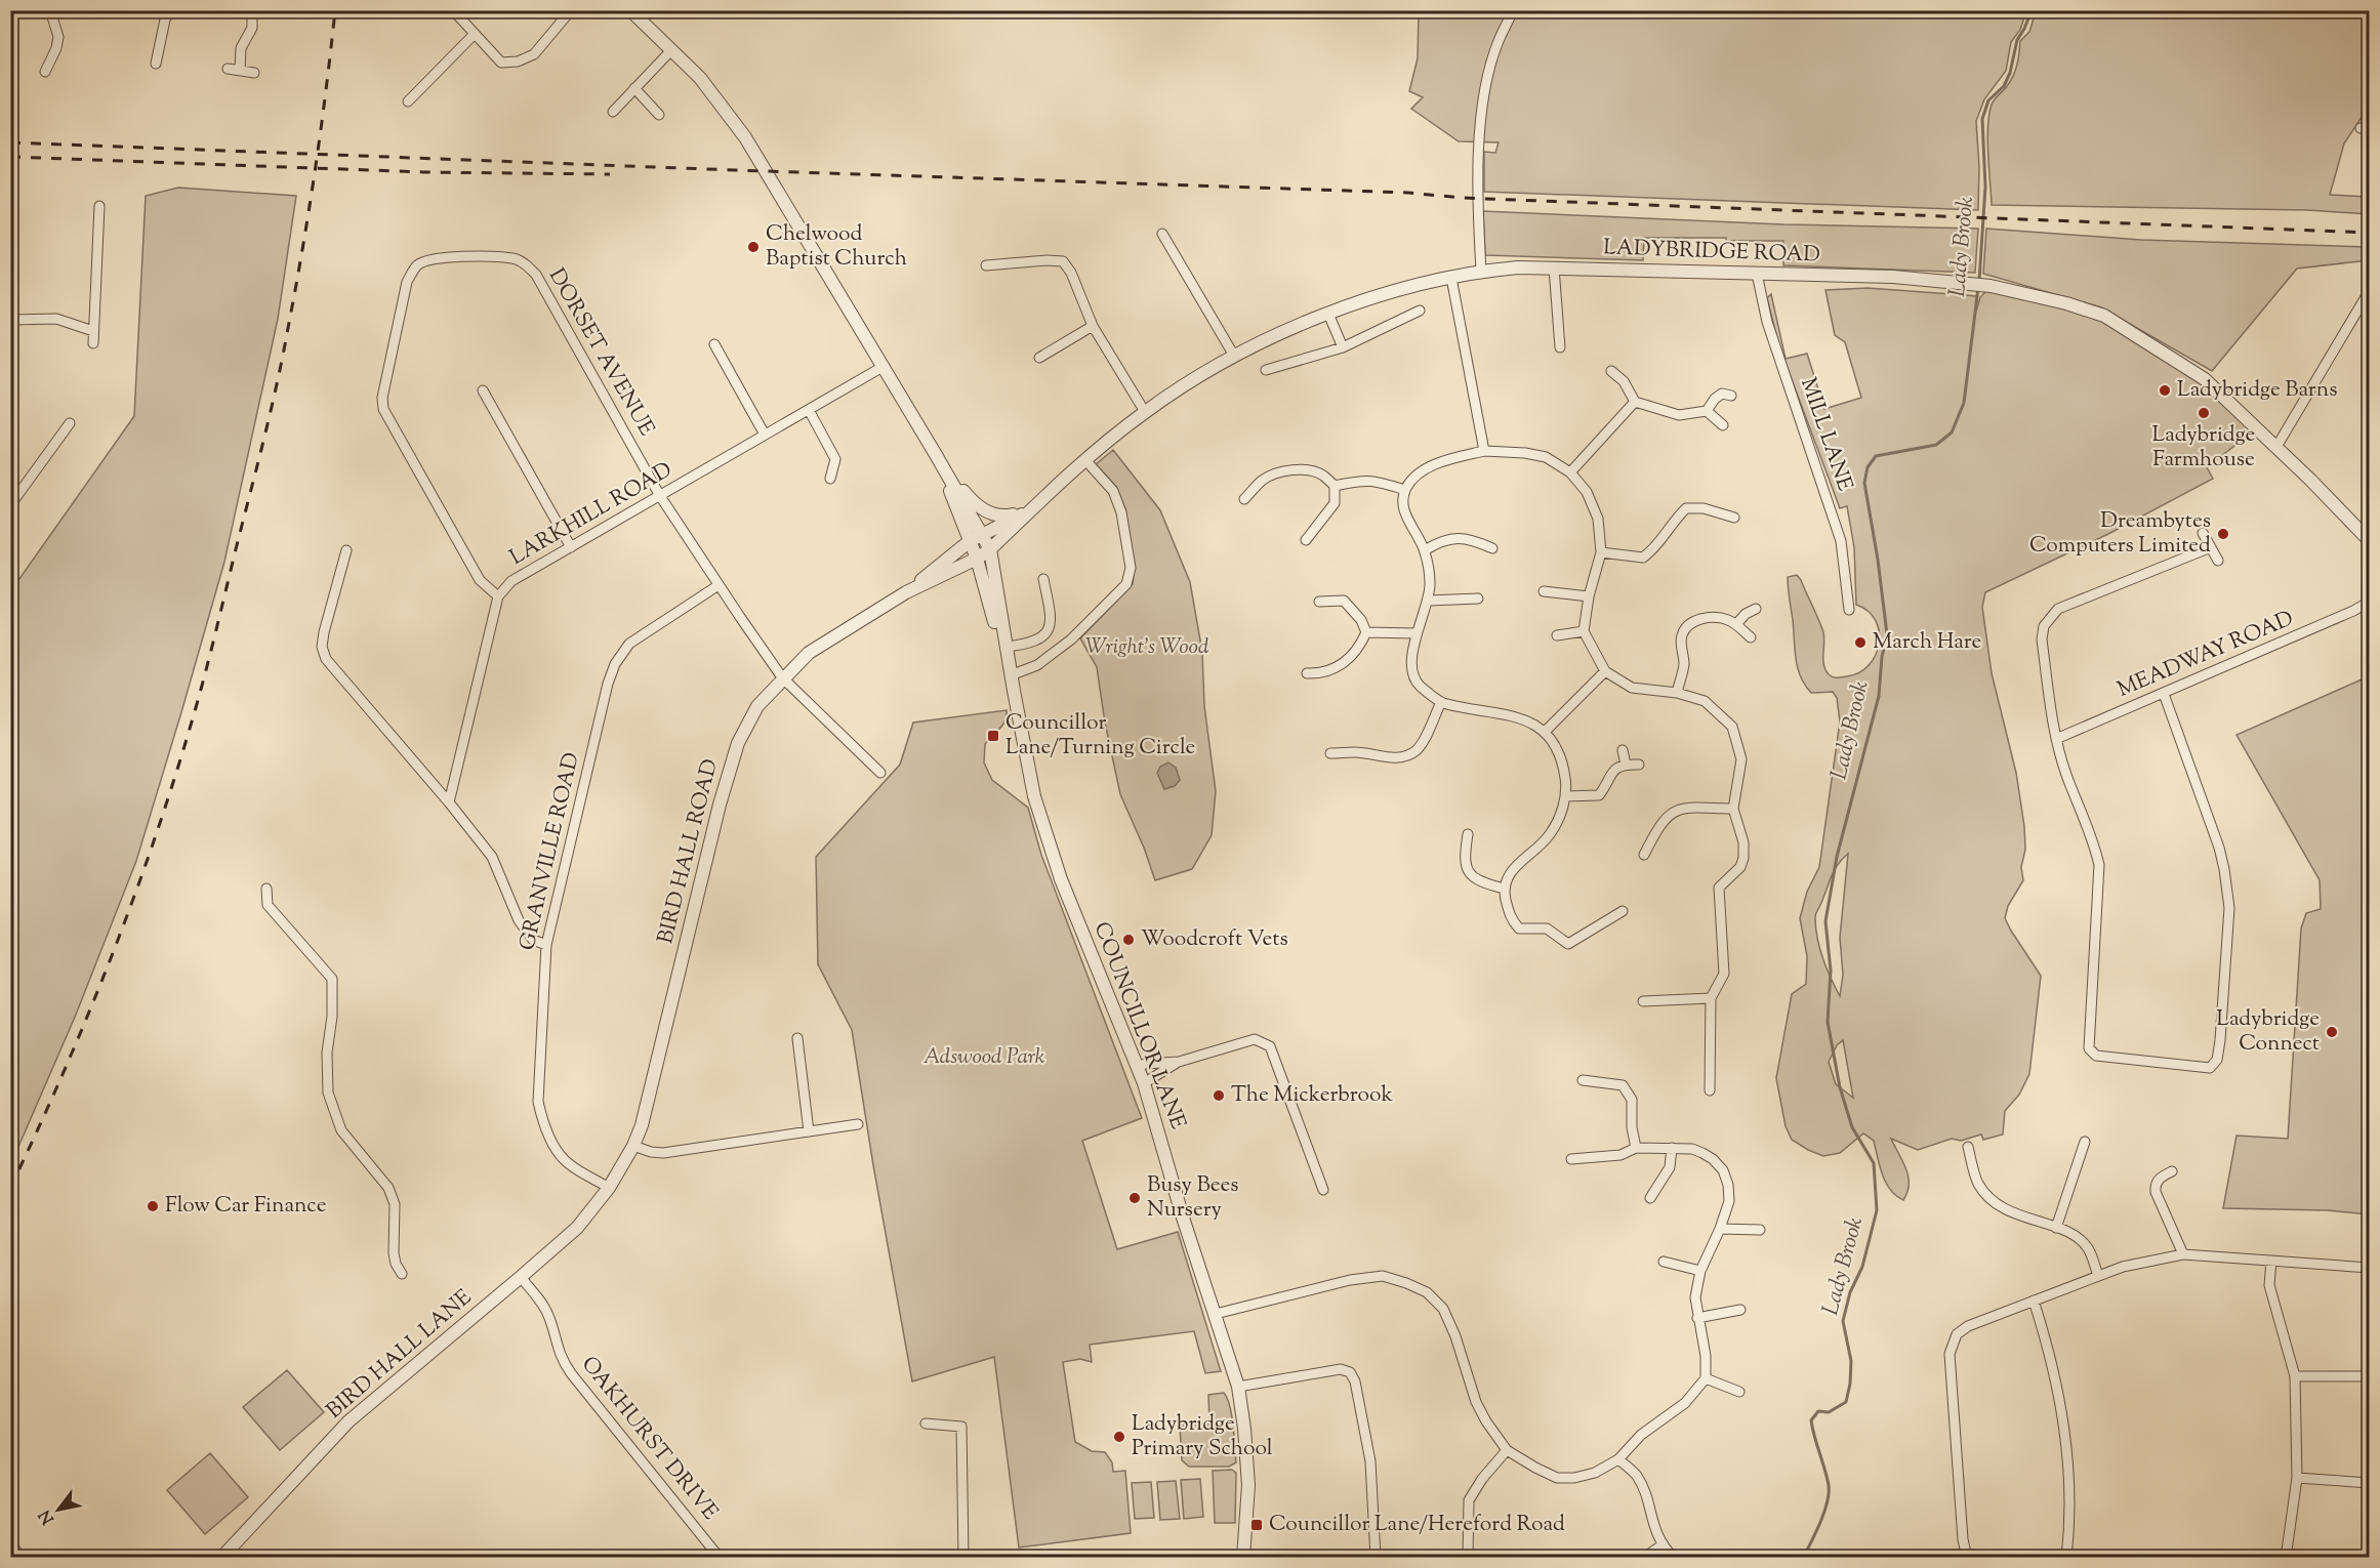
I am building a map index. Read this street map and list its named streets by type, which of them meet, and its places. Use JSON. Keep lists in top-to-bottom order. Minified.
{"streets":{"street":["LADYBRIDGE ROAD","DORSET AVENUE","MILL LANE","LARKHILL ROAD","MEADWAY ROAD","GRANVILLE ROAD","BIRD HALL ROAD","COUNCILLOR LANE","BIRD HALL LANE","OAKHURST DRIVE"]},"crossings":[["LADYBRIDGE ROAD","MILL LANE"],["LADYBRIDGE ROAD","BIRD HALL ROAD"],["LADYBRIDGE ROAD","COUNCILLOR LANE"],["DORSET AVENUE","LARKHILL ROAD"],["GRANVILLE ROAD","BIRD HALL ROAD"],["GRANVILLE ROAD","BIRD HALL LANE"],["BIRD HALL ROAD","COUNCILLOR LANE"],["BIRD HALL ROAD","BIRD HALL LANE"],["BIRD HALL LANE","OAKHURST DRIVE"]],"water":["Lady Brook"],"parks":["Wright's Wood","Adswood Park"],"places":{"other":["Chelwood Baptist Church","Ladybridge Barns","Ladybridge Farmhouse","Dreambytes Computers Limited","March Hare","Woodcroft Vets","Ladybridge Connect","The Mickerbrook","Busy Bees Nursery","Flow Car Finance","Ladybridge Primary School"],"transit":["Councillor Lane/Turning Circle","Councillor Lane/Hereford Road"]},"north":"bottom left"}
